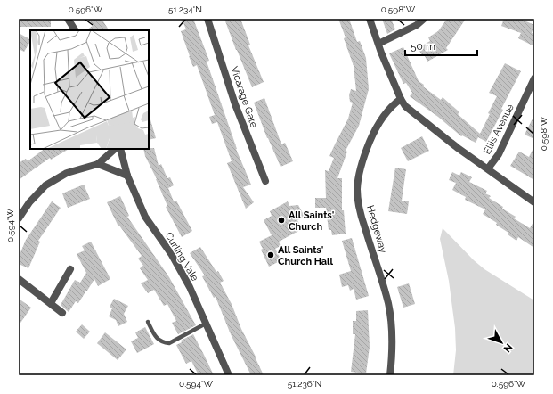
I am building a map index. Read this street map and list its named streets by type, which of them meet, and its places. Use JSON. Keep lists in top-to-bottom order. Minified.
{"streets":{"street":["Vicarage Gate","Ellis Avenue","Hedgeway","Curling Vale"]},"places":["All Saints' Church","All Saints' Church Hall"],"scale_bar":"50 m","north":"bottom right","coordinates":["0.596°W","51.234°N","0.598°W","0.594°W","51.236°N"]}
